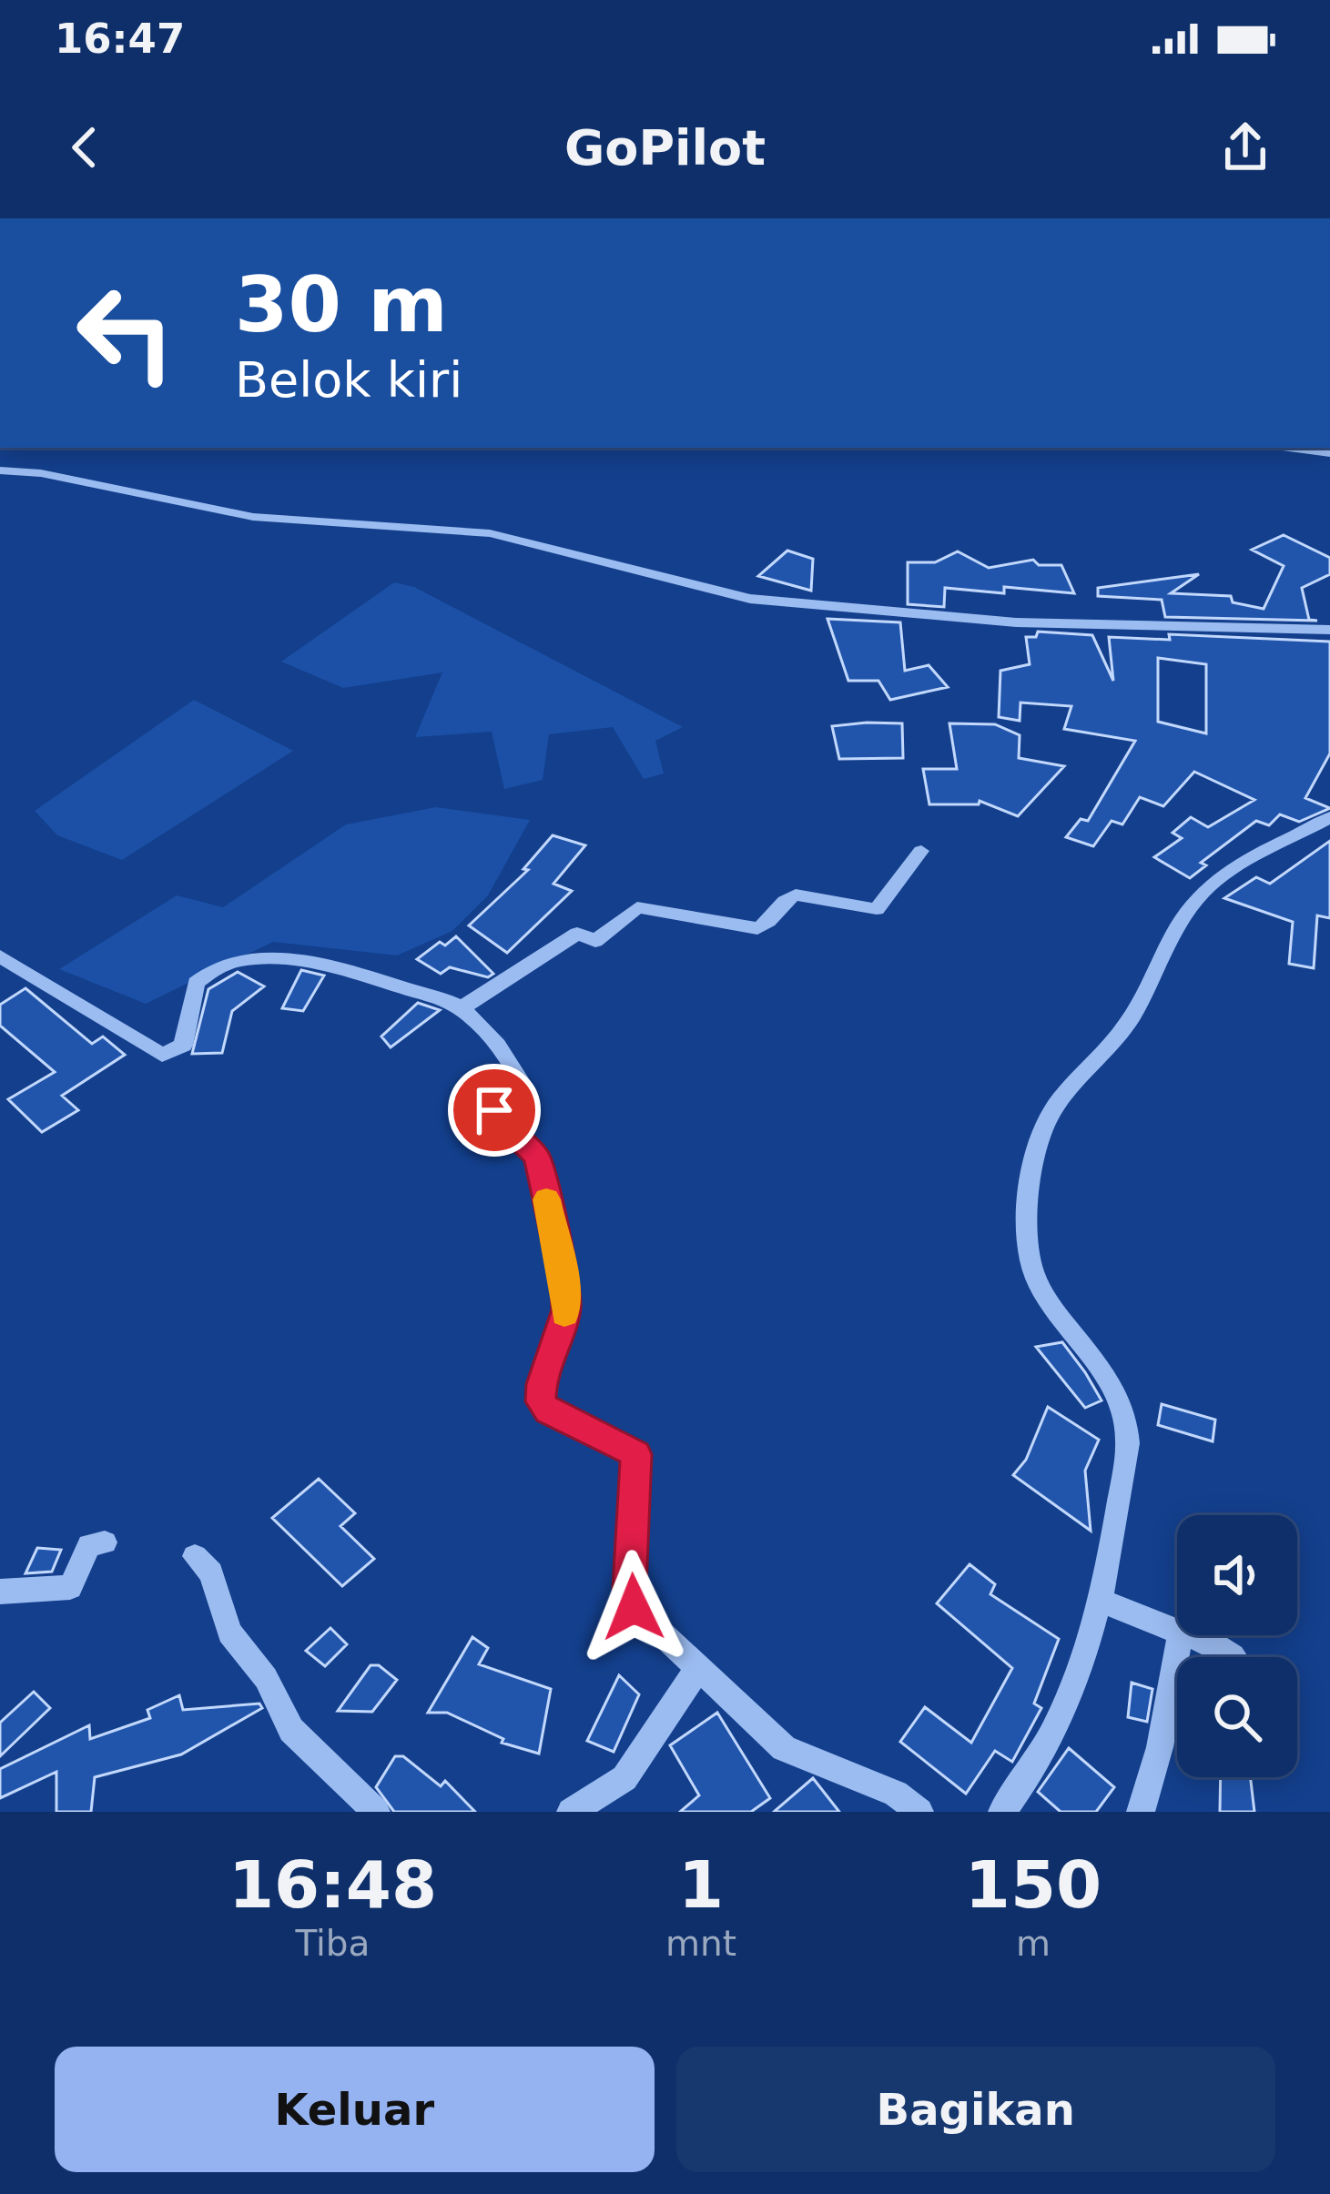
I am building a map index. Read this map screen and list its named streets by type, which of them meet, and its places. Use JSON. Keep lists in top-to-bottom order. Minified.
{"page":{"status":"16:47","header":"GoPilot","turn":["30 m","Belok kiri"],"eta":["16:48","Tiba","1","mnt","150","m"],"buttons":["Keluar","Bagikan"]}}
